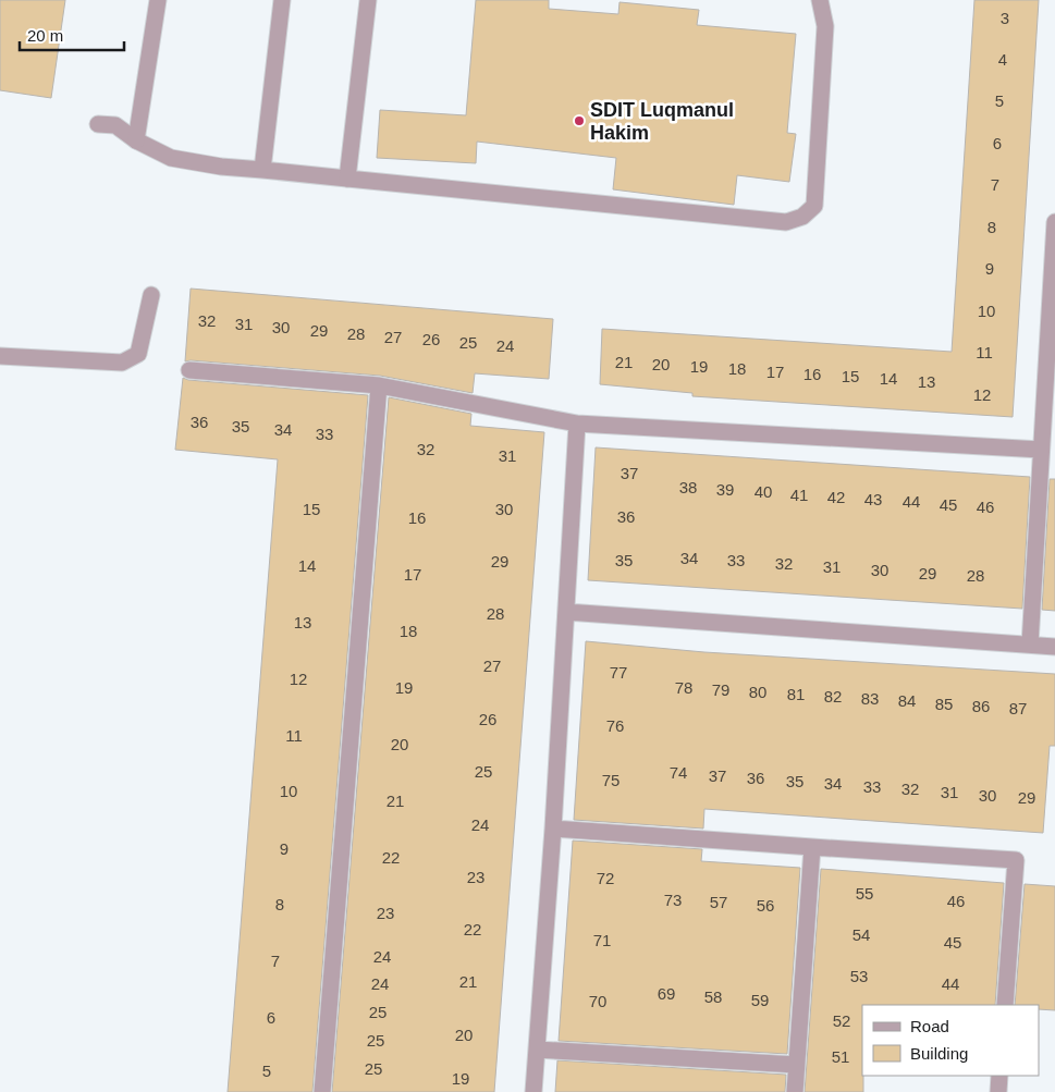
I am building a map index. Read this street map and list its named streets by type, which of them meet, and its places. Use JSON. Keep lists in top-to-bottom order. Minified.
{"places":["SDIT Luqmanul Hakim"],"house_numbers":["3","4","5","6","7","8","9","10","32","31","30","29","28","27","26","25","24","11","21","20","19","18","17","16","15","14","13","12","36","35","34","33","32","31","37","38","39","40","41","42","43","44","45","46","15","30","36","16","34","35","33","29","32","14","31","30","29","17","28","28","13","18","27","77","12","19","78","79","80","81","82","83","84","85","86","87","26","76","11","20","25","74","37","36","75","35","34","33","32","10","31","30","29","21","24","9","22","23","72","55","73","46","57","8","56","23","22","54","71","45","24","7","53","21","24","44","69","58","59","70","25","6","52","20","25","51","25","5","19"],"legend":["Road","Building"],"scale_bar":"20 m"}
